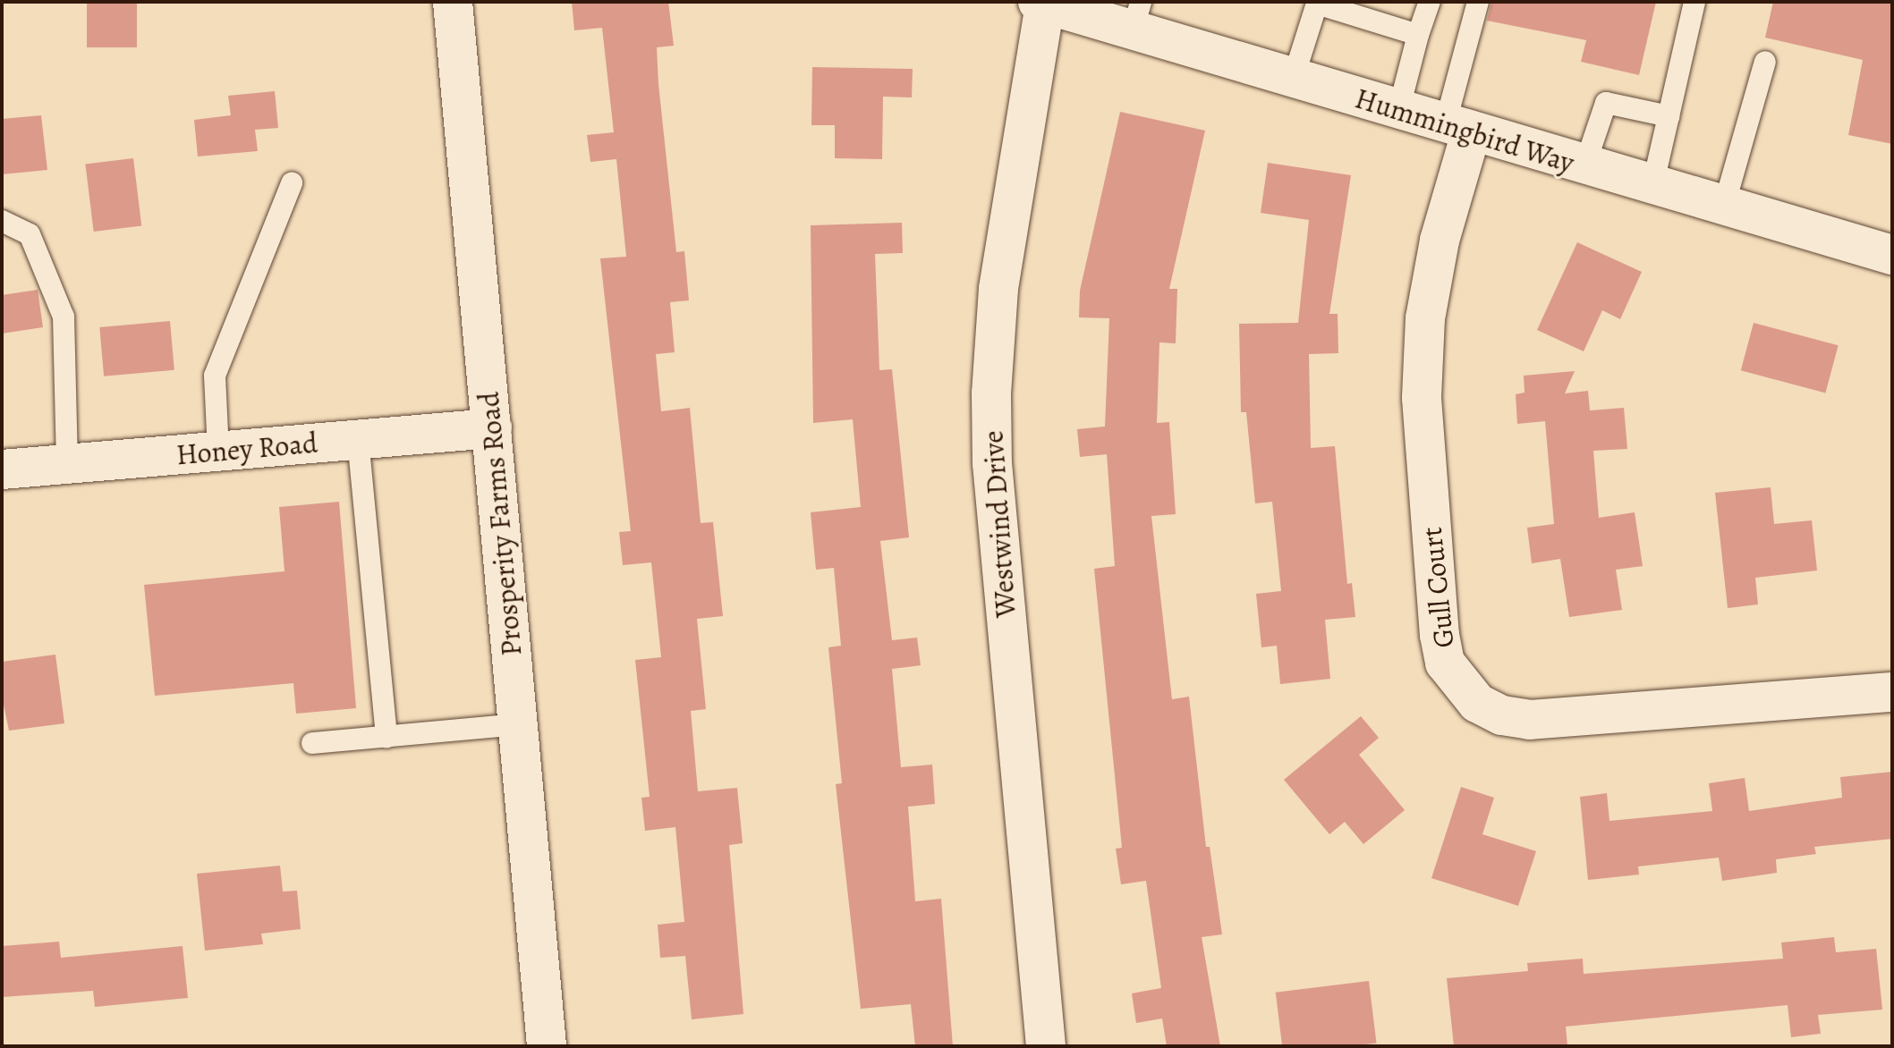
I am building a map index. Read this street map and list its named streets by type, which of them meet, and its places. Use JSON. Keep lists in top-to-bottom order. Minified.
{"streets":{"street":["Hummingbird Way","Honey Road","Prosperity Farms Road","Westwind Drive","Gull Court"]},"crossings":[["Hummingbird Way","Westwind Drive"],["Hummingbird Way","Gull Court"],["Honey Road","Prosperity Farms Road"]]}
